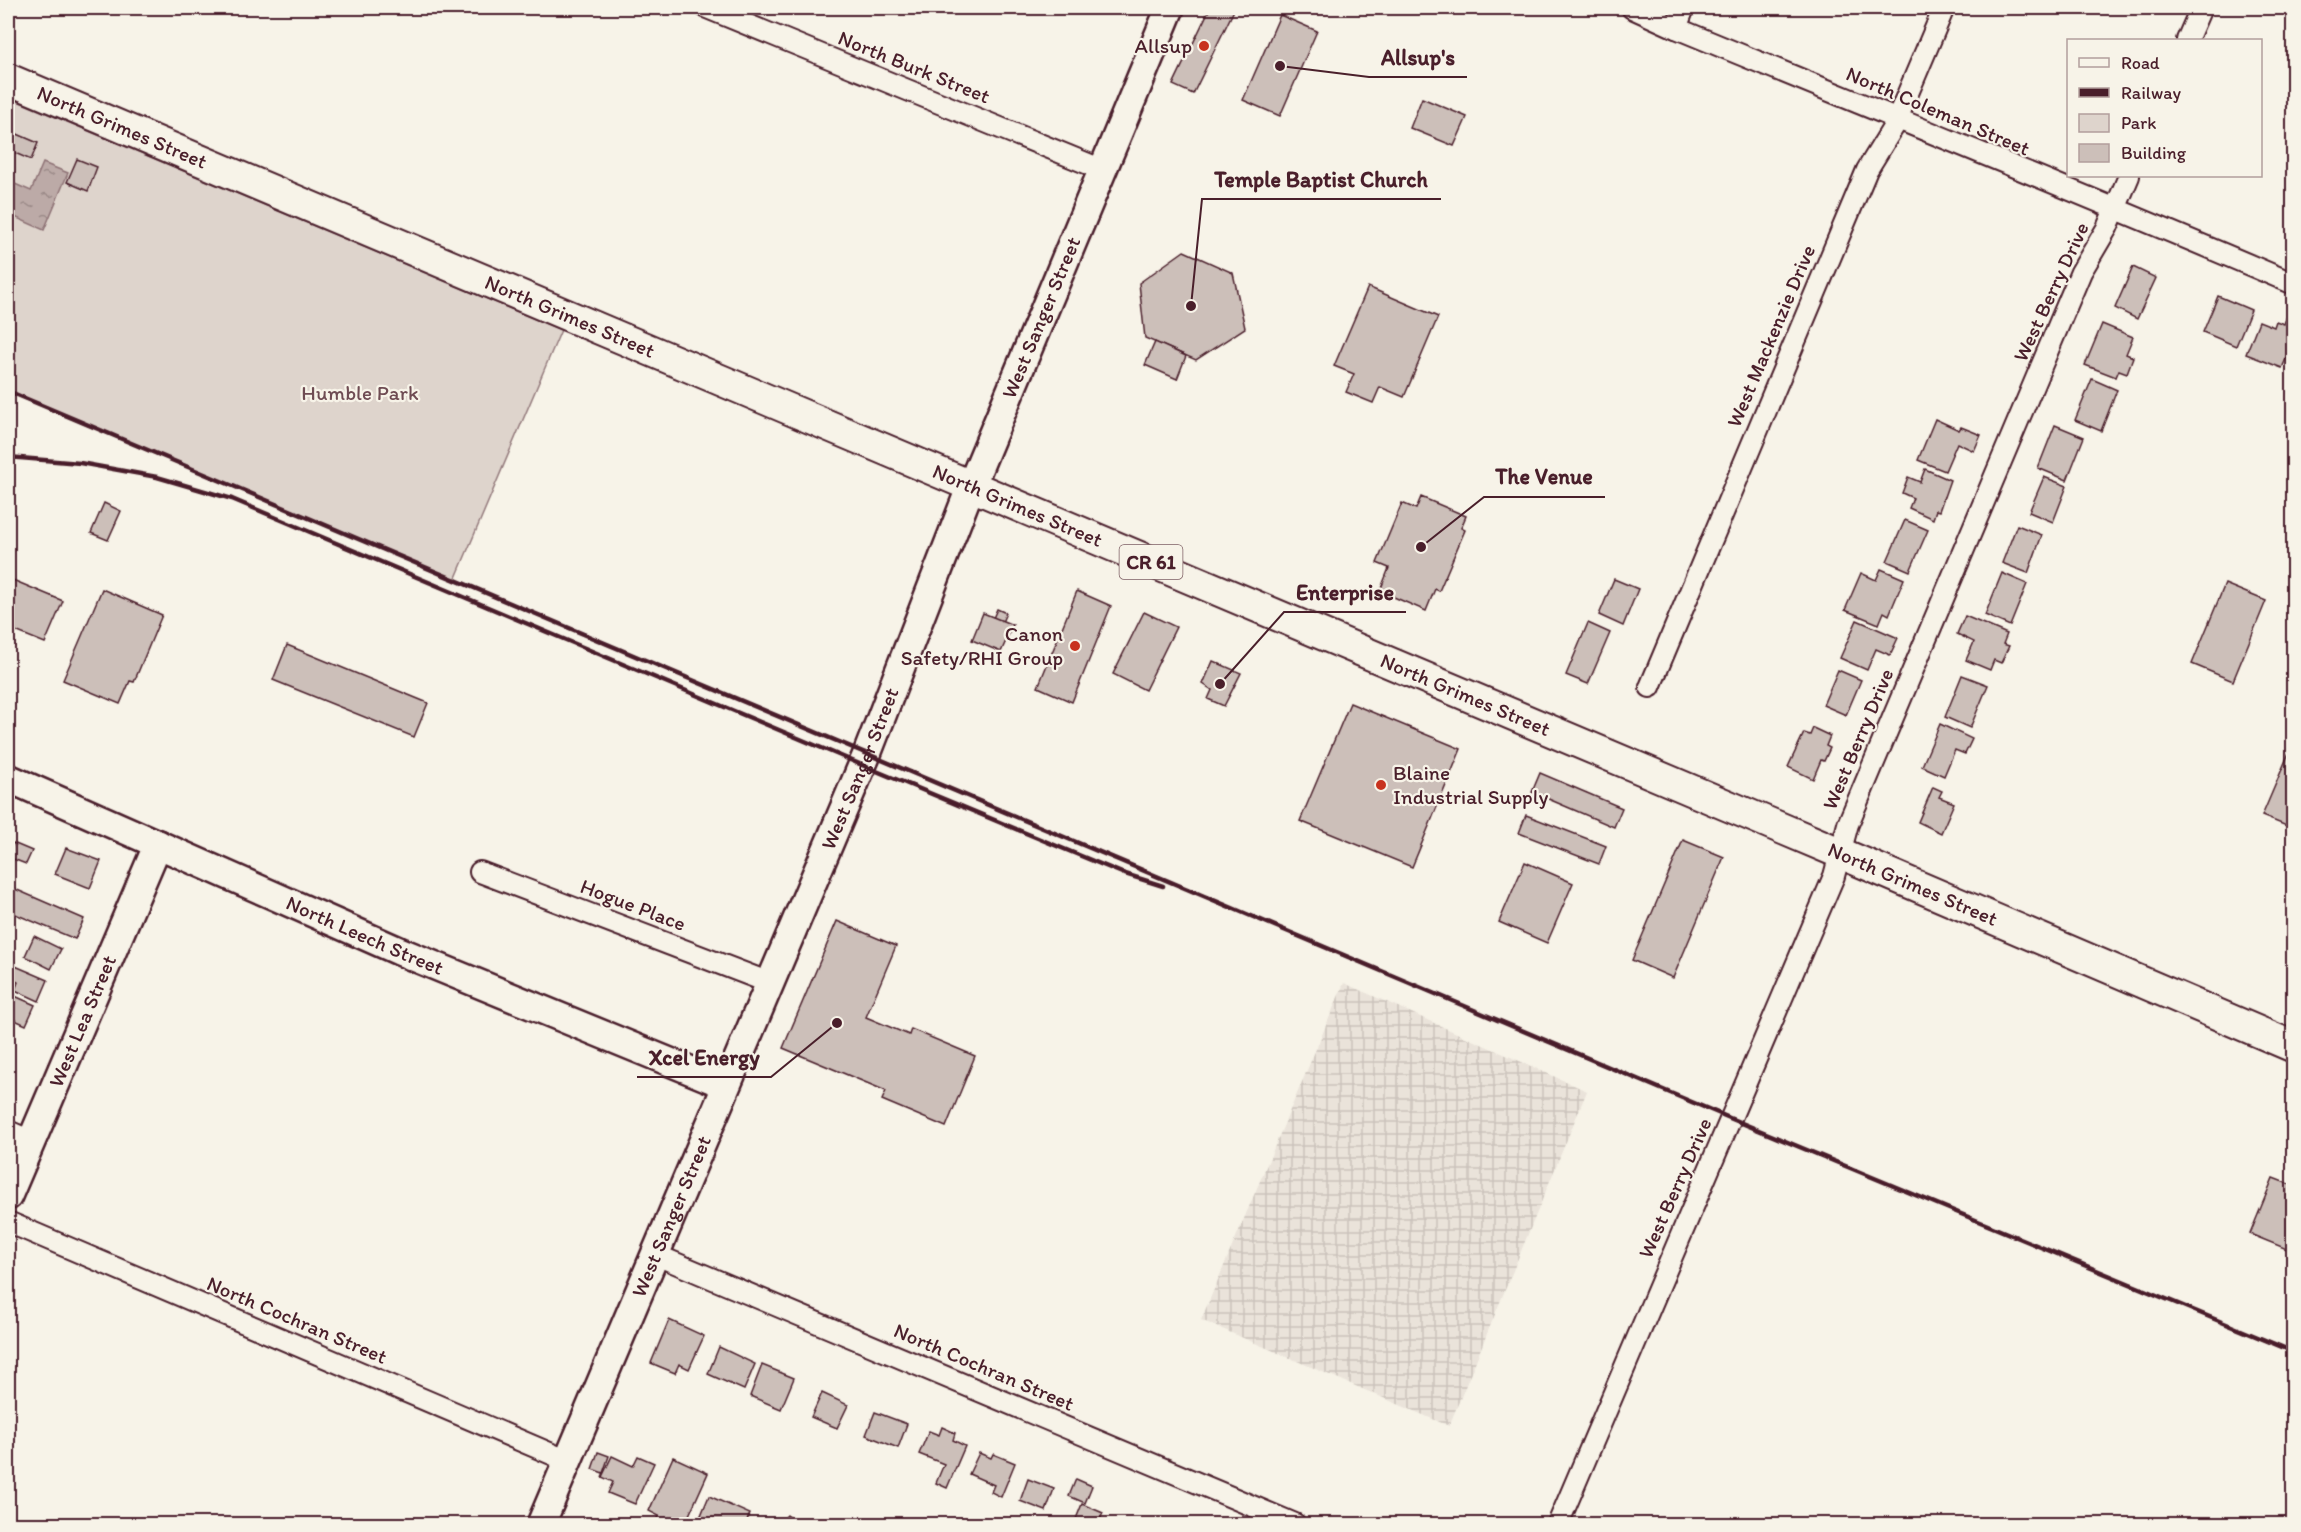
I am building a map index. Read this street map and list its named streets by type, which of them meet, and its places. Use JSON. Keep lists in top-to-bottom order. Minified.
{"streets":{"main road":["North Grimes Street","West Sanger Street","CR 61","North Leech Street","West Lea Street"],"street":["North Burk Street","North Coleman Street","West Berry Drive","West Mackenzie Drive","Hogue Place","North Cochran Street"]},"crossings":[["North Burk Street","West Sanger Street"],["North Coleman Street","West Berry Drive"],["North Coleman Street","West Mackenzie Drive"],["North Grimes Street","West Berry Drive"],["North Grimes Street","West Sanger Street"],["West Sanger Street","Hogue Place"],["West Sanger Street","North Leech Street"],["West Sanger Street","North Cochran Street"],["North Leech Street","West Lea Street"]],"parks":["Humble Park"],"places":["Allsup","Allsup's","Temple Baptist Church","The Venue","Canon Safety/RHI Group","Enterprise","Blaine Industrial Supply","Xcel Energy"],"legend":["Road","Railway","Park","Building"]}
